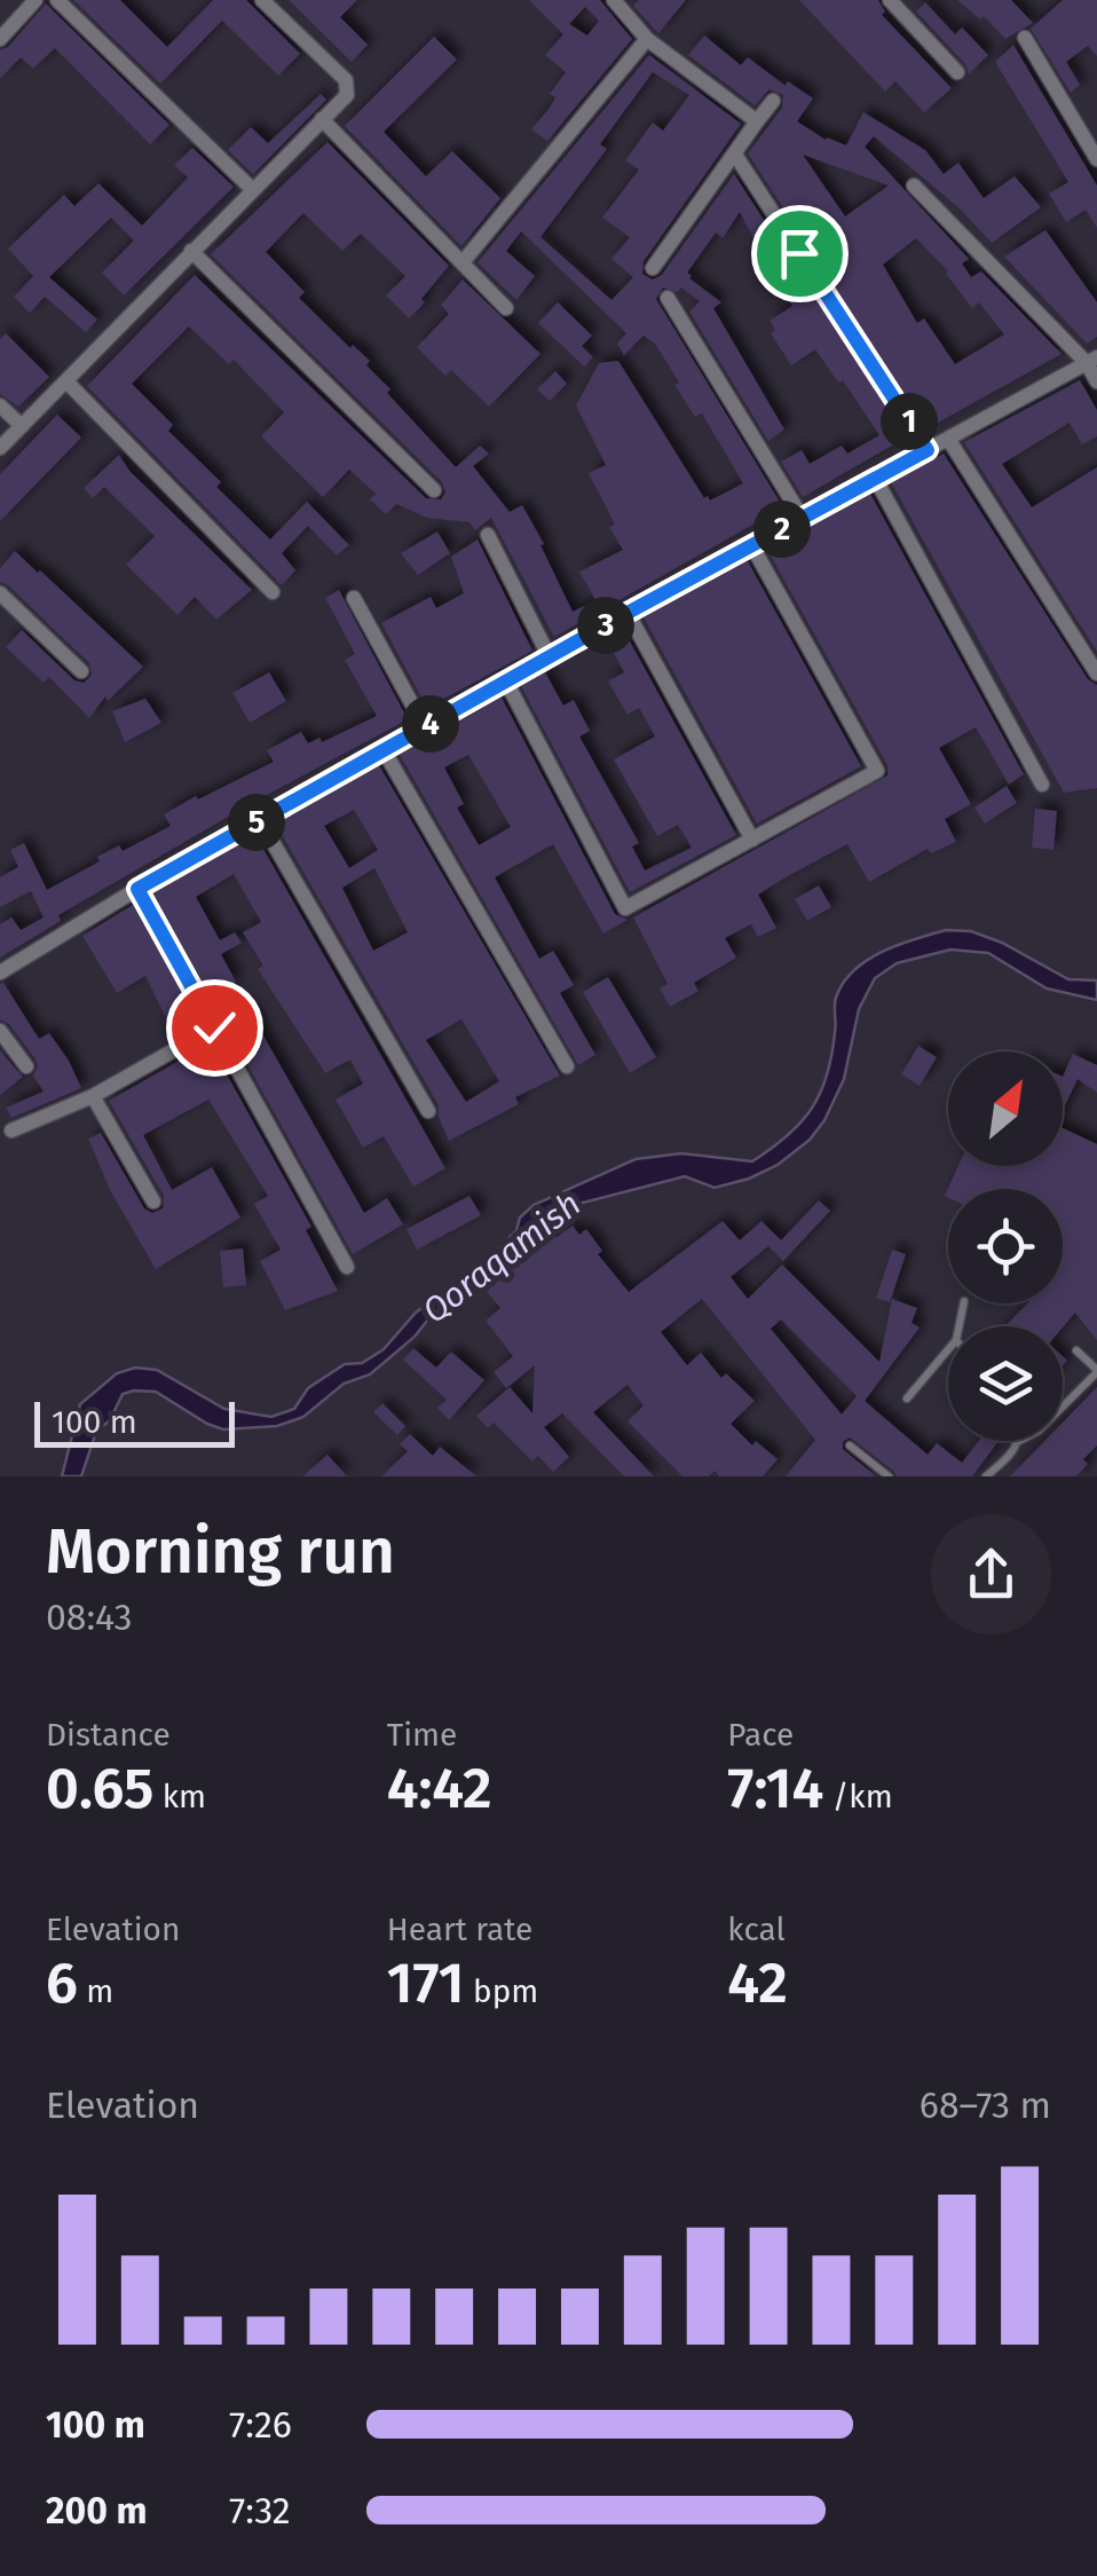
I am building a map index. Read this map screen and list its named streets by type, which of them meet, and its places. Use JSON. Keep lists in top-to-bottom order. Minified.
{"water":["Qoraqamish"],"scale_bar":"100 m","north":"top right","page":{"pins":["1","2","3","4","5"],"scale":"100 m","heading":["Morning run","08:43"],"stats":[["Distance","0.65 km"],["Time","4:42"],["Pace","7:14 /km"],["Elevation","6 m"],["Heart rate","171 bpm"],["kcal","42"]],"chart":["Elevation","68–73 m"],"list":[{"name":"100 m","note":"7:26"},{"name":"200 m","note":"7:32"}]}}
